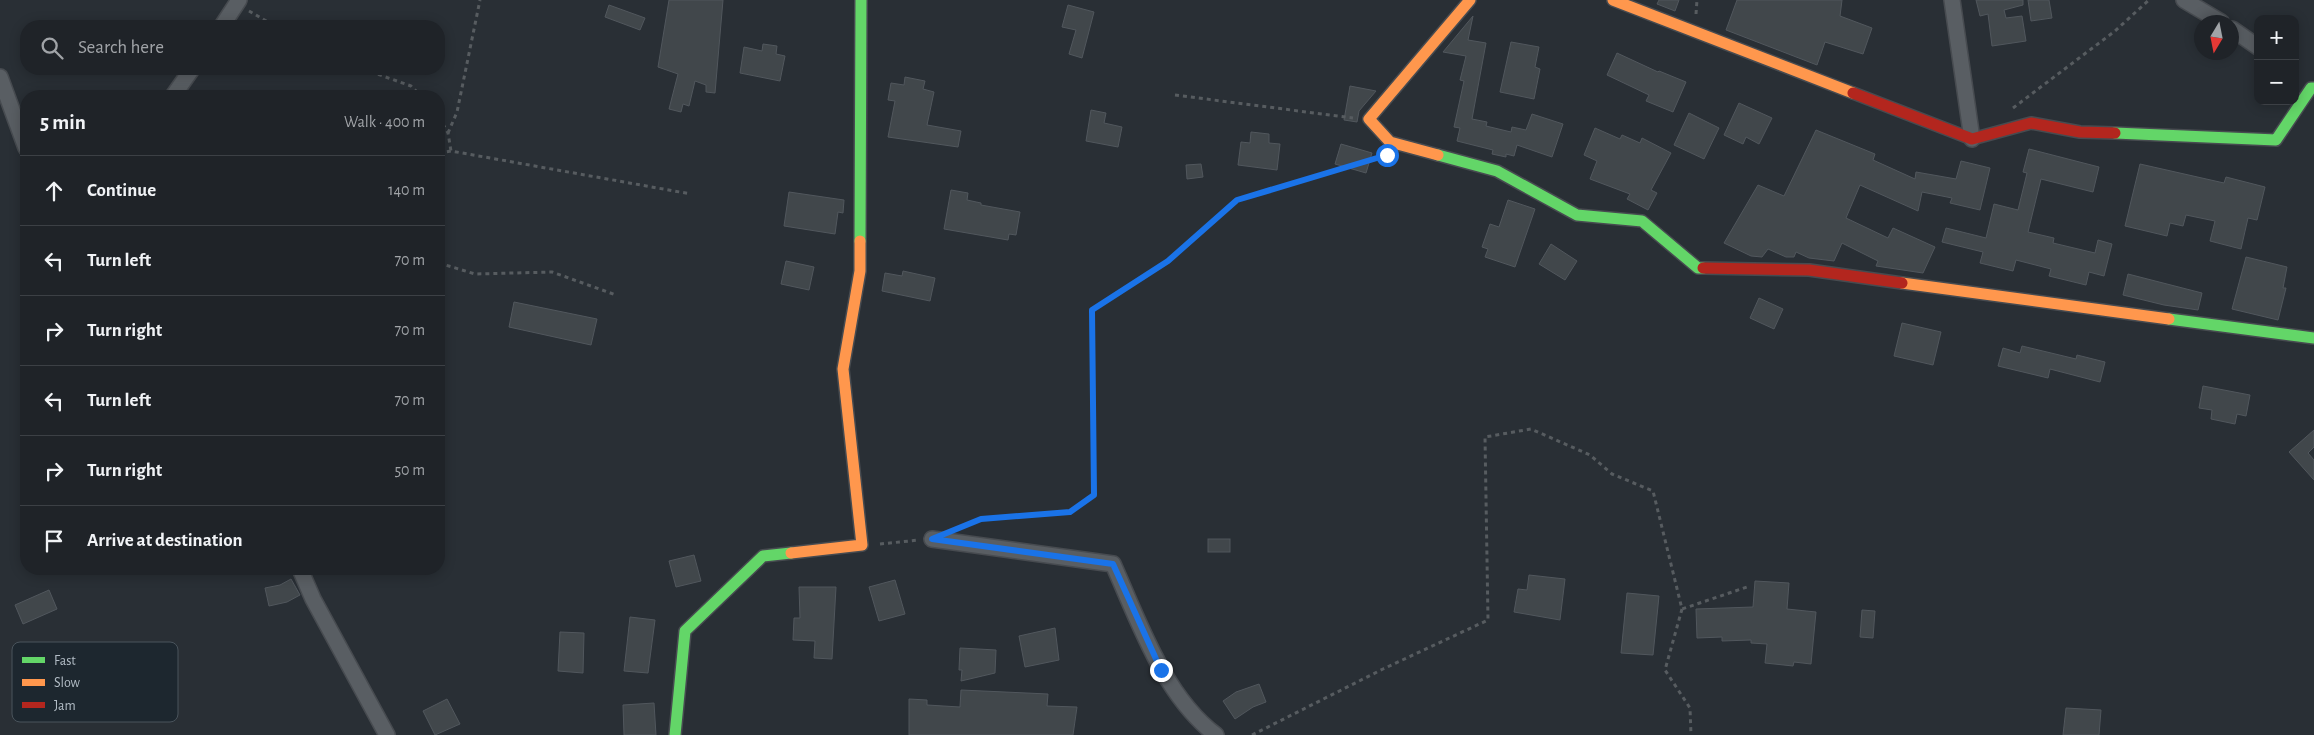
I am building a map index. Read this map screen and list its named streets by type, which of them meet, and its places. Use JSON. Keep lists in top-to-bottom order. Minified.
{"legend":["Fast","Slow","Jam"],"north":"bottom","page":{"map_buttons":["+","−"],"search":"Search here","heading":["5 min","Walk · 400 m"],"list":[["Continue","140 m"],["Turn left","70 m"],["Turn right","70 m"],["Turn left","70 m"],["Turn right","50 m"],"Arrive at destination"]}}
